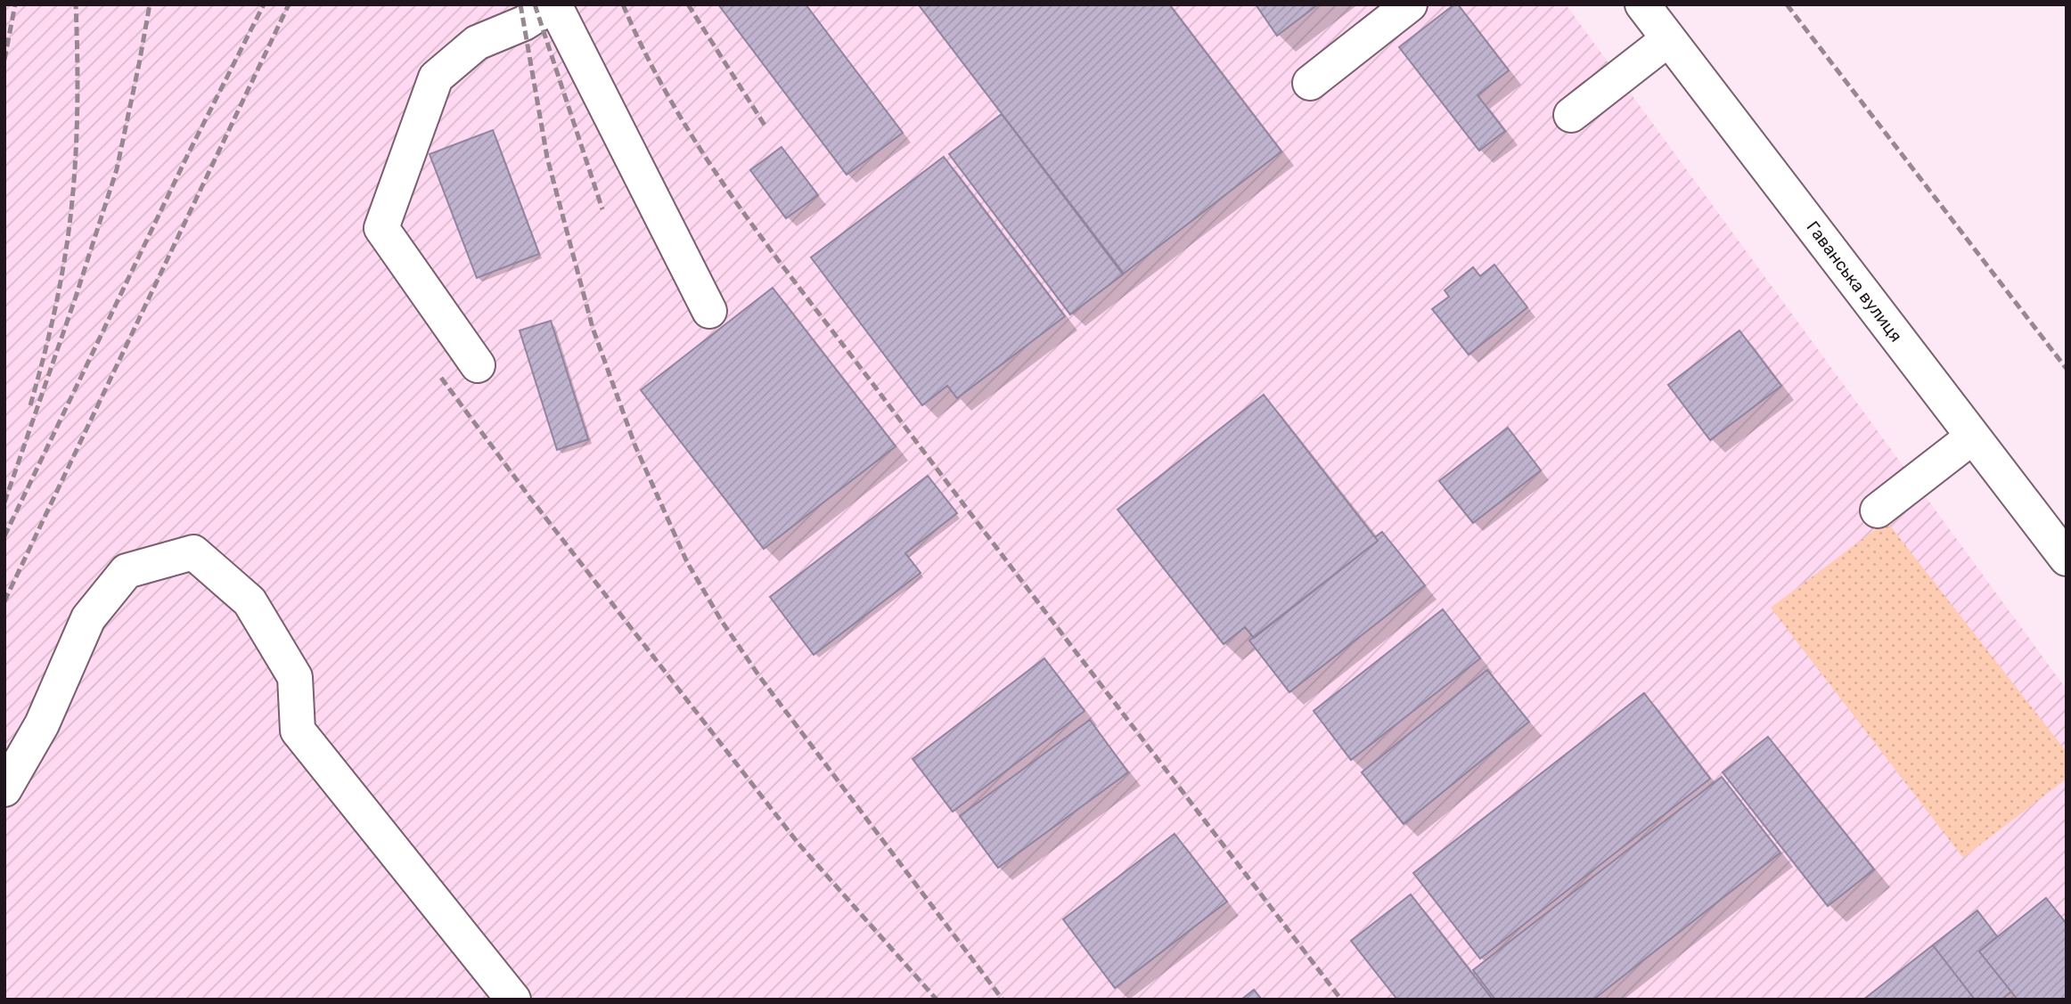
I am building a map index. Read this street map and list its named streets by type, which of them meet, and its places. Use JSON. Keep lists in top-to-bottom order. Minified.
{"streets":{"street":["Гаванська вулиця"]}}
